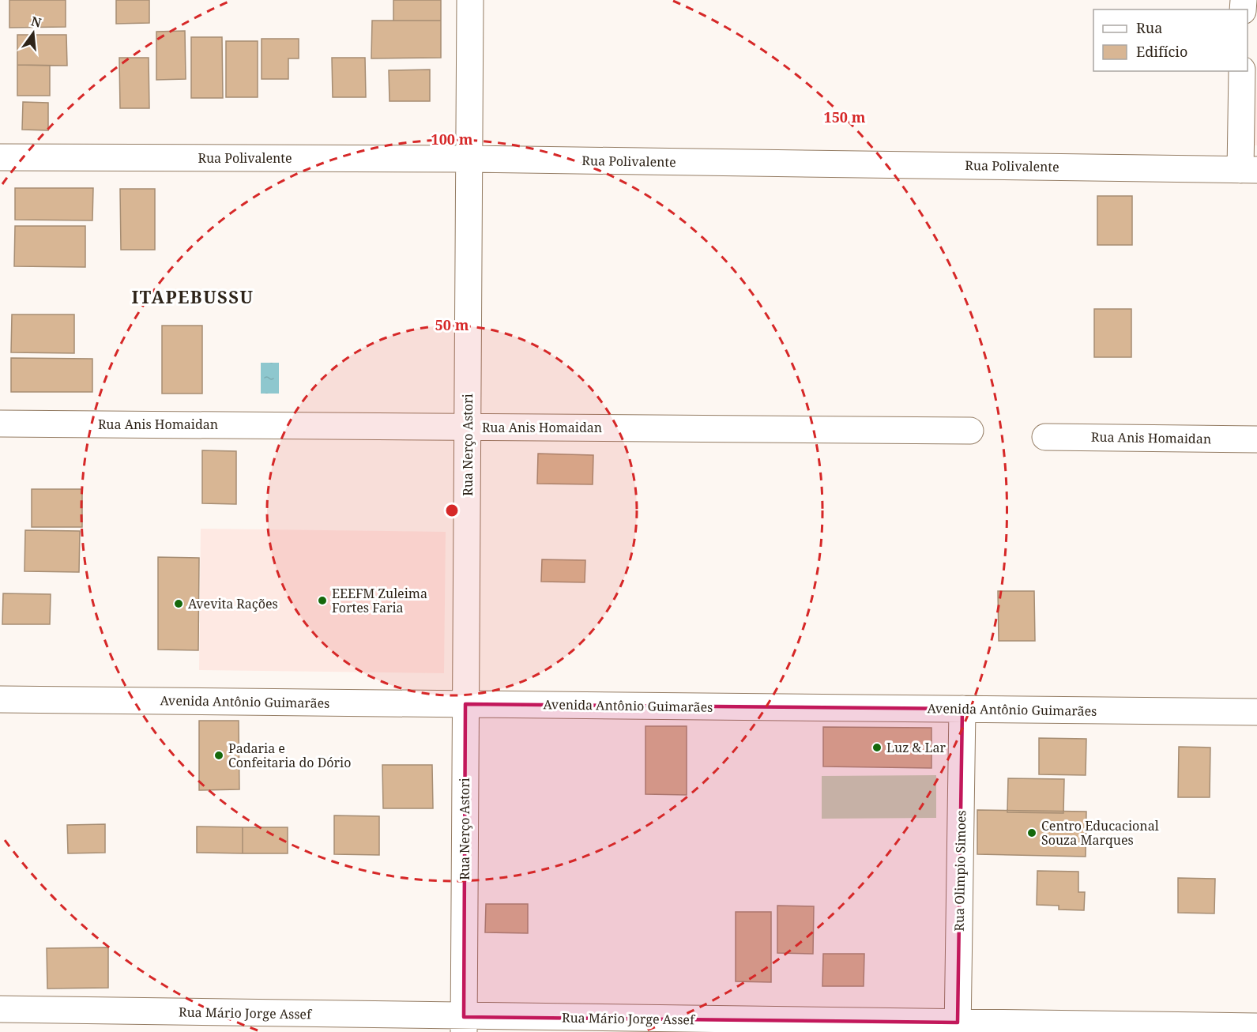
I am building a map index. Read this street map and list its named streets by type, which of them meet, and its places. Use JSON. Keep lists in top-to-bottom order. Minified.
{"streets":{"street":["Rua Polivalente","Rua Anis Homaidan","Rua Nerço Astori","Avenida Antônio Guimarães","Rua Olimpio Simoes","Rua Mário Jorge Assef"]},"crossings":[["Rua Polivalente","Rua Nerço Astori"],["Rua Anis Homaidan","Rua Nerço Astori"],["Rua Nerço Astori","Avenida Antônio Guimarães"],["Rua Nerço Astori","Rua Mário Jorge Assef"],["Avenida Antônio Guimarães","Rua Olimpio Simoes"],["Rua Olimpio Simoes","Rua Mário Jorge Assef"]],"districts":["ITAPEBUSSU"],"places":["EEEFM Zuleima Fortes Faria","Avevita Rações","Luz & Lar","Padaria e Confeitaria do Dório","Centro Educacional Souza Marques"],"legend":["Rua","Edifício"],"north":"top","rings":["150 m","100 m","50 m"]}
